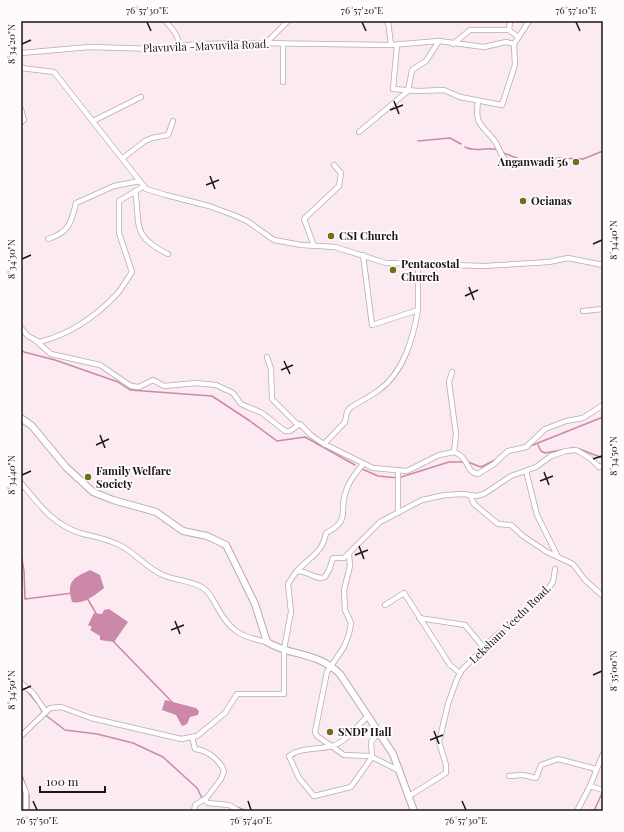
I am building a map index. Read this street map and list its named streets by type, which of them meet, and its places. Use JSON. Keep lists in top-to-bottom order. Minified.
{"streets":{"street":["Plavuvila -Mavuvila Road.","Leksham Veedu Road."]},"places":["Anganwadi 56","Ocianas","CSI Church","Pentacostal Church","Family Welfare Society","SNDP Hall"],"scale_bar":"100 m","coordinates":["76°57'30\"E","76°57'20\"E","76°57'10\"E","8°34'20\"N","8°34'40\"N","8°34'30\"N","8°34'50\"N","8°35'00\"N","76°57'50\"E","76°57'40\"E"]}
